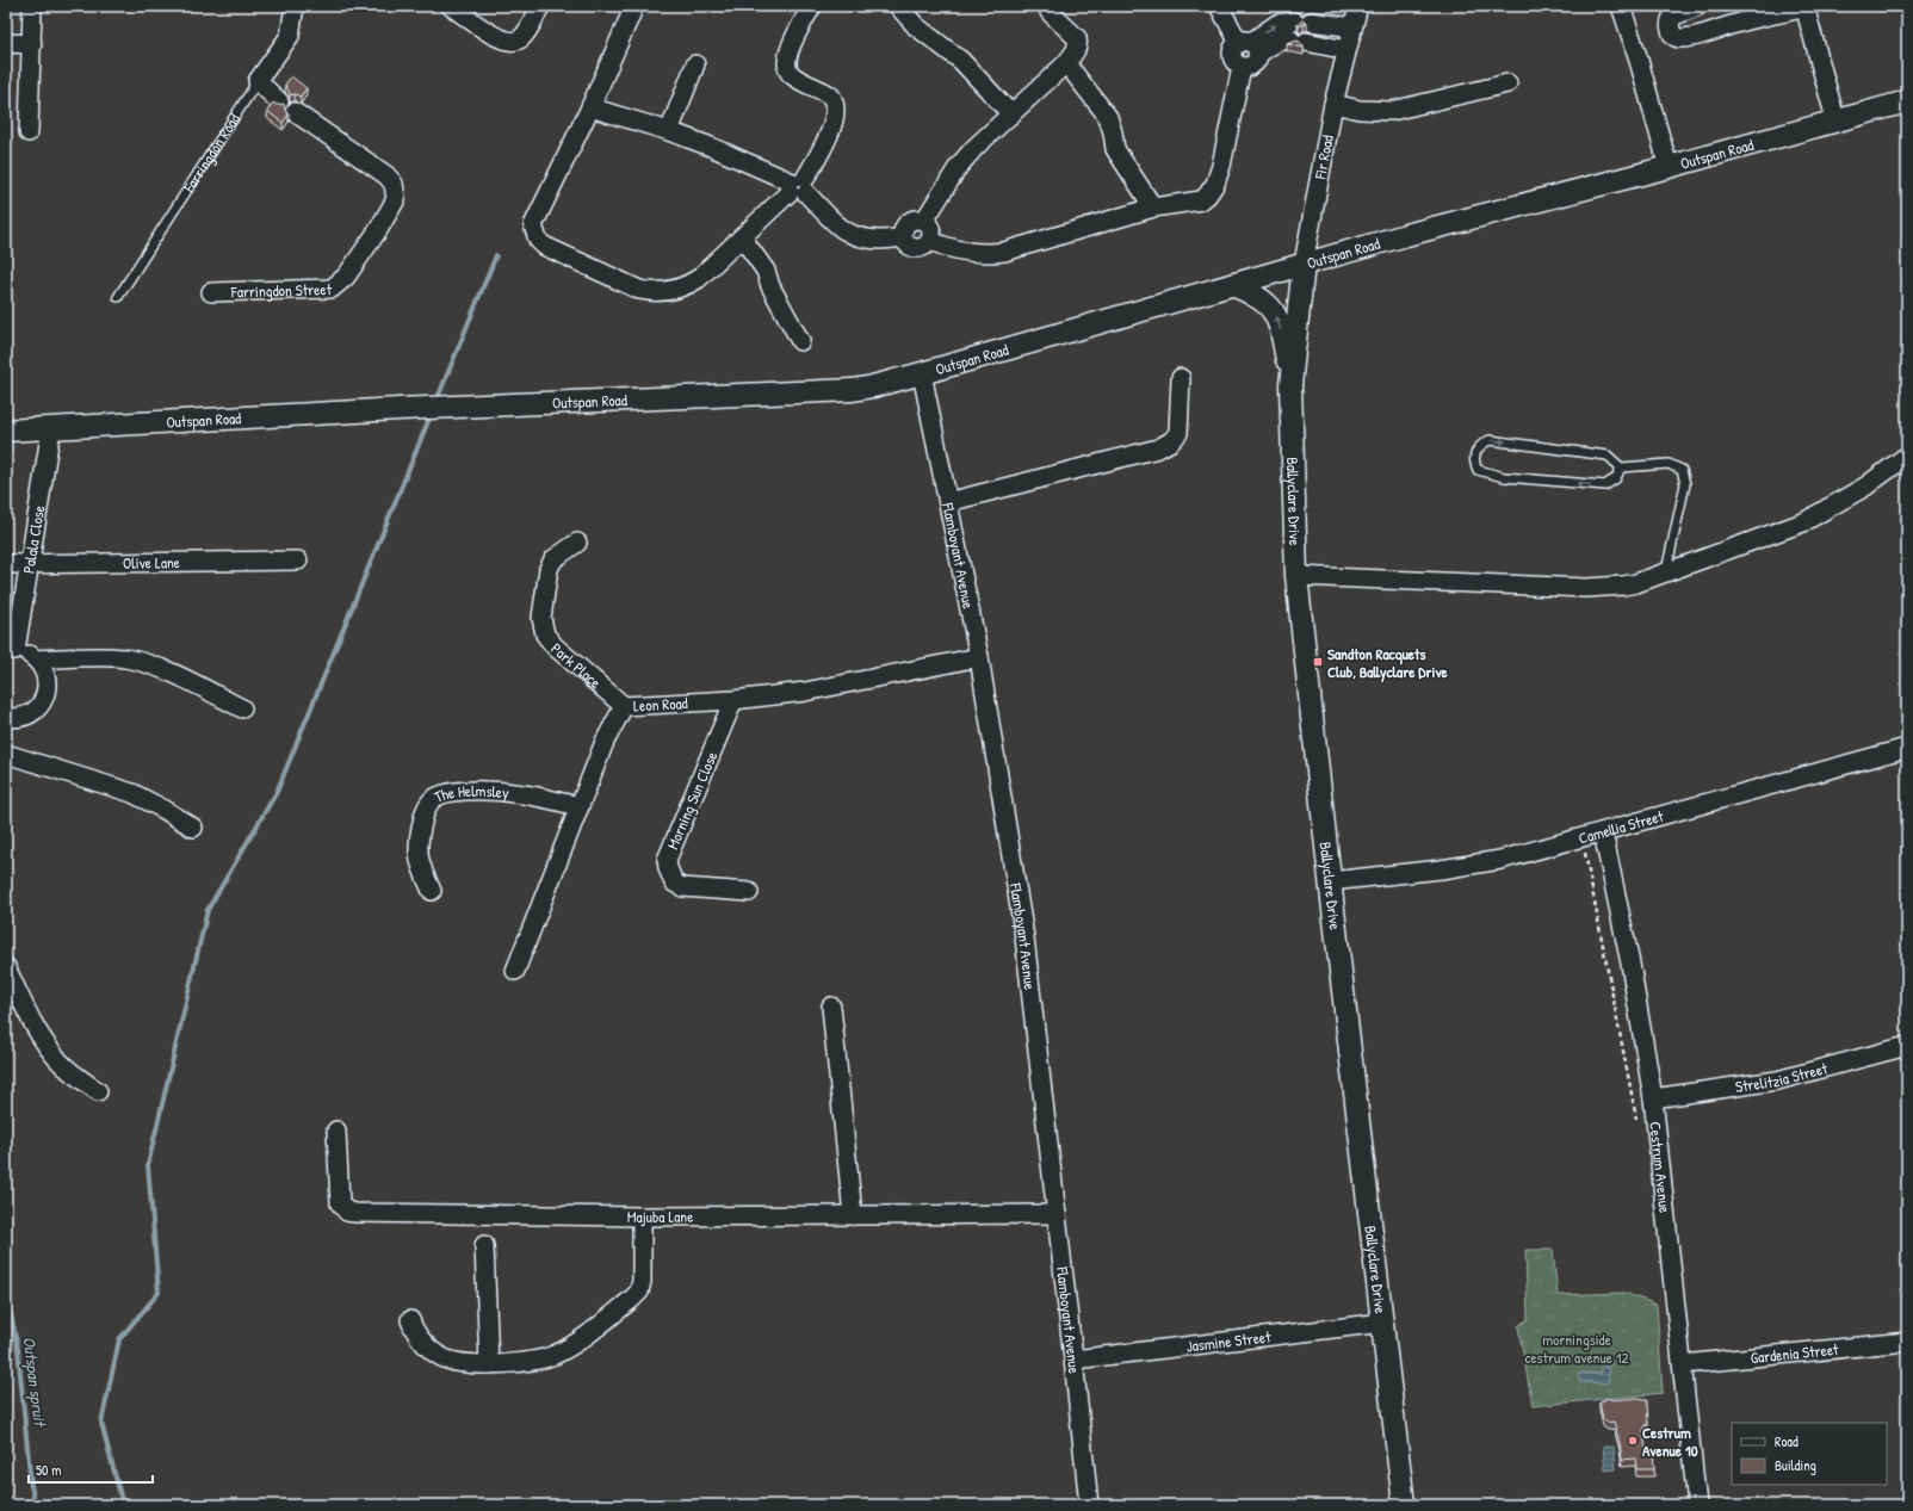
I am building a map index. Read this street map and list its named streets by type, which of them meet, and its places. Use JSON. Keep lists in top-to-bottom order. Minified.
{"streets":{"street":["Farringdon Road","Outspan Road","Fir Road","Farringdon Street","Ballyclare Drive","Palala Close","Flamboyant Avenue","Olive Lane","Park Place","Leon Road","The Helmsley","Morning Sun Close","Camellia Street","Strelitzia Street","Cestrum Avenue","Majuba Lane","Jasmine Street","Gardenia Street"]},"crossings":[["Outspan Road","Fir Road"],["Outspan Road","Ballyclare Drive"],["Outspan Road","Palala Close"],["Outspan Road","Flamboyant Avenue"],["Fir Road","Ballyclare Drive"],["Ballyclare Drive","Camellia Street"],["Ballyclare Drive","Jasmine Street"],["Palala Close","Olive Lane"],["Flamboyant Avenue","Leon Road"],["Flamboyant Avenue","Majuba Lane"],["Flamboyant Avenue","Jasmine Street"],["Park Place","Leon Road"],["Leon Road","The Helmsley"],["Leon Road","Morning Sun Close"],["Camellia Street","Cestrum Avenue"],["Strelitzia Street","Cestrum Avenue"],["Cestrum Avenue","Gardenia Street"]],"water":["Outspan spruit"],"parks":["morningside cestrum avenue 12"],"places":{"transit":["Sandton Racquets Club, Ballyclare Drive"],"other":["Cestrum Avenue 10"]},"legend":["Road","Building"],"scale_bar":"50 m"}
